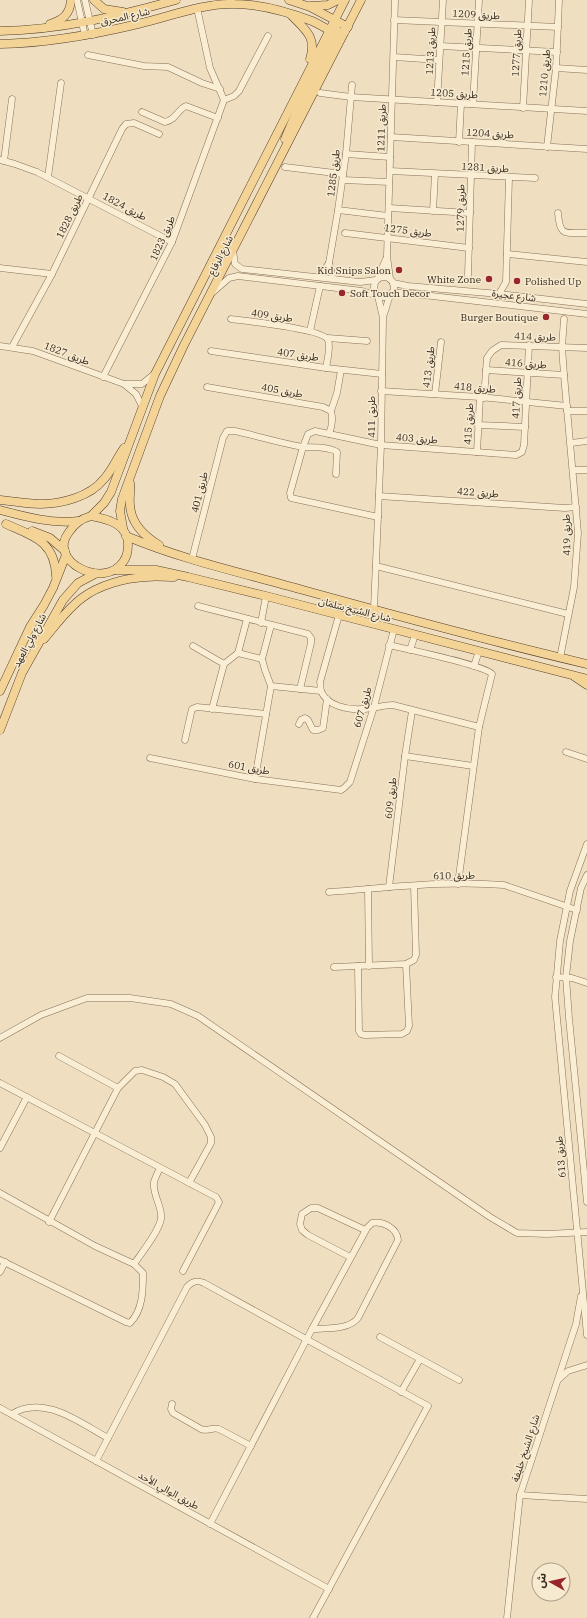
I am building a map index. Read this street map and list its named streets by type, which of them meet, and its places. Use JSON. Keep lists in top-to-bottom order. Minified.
{"streets":{"main road":["شارع المحرق","شارع الرفاع","شارع الشيخ سلمان","شارع ولي العهد"],"street":["طريق 1209","طريق 1213","طريق 1215","طريق 1277","طريق 1210","طريق 1205","طريق 1211","طريق 1204","طريق 1281","طريق 1285","طريق 1824","طريق 1279","طريق 1828","طريق 1275","طريق 1823","شارع عجيرة","طريق 409","طريق 414","طريق 1827","طريق 407","طريق 416","طريق 413","طريق 418","طريق 405","طريق 417","طريق 411","طريق 415","طريق 403","طريق 401","طريق 422","طريق 419","طريق 607","طريق 601","طريق 609","طريق 610","طريق 613","شارع الشيخ خليفة","طريق الوالي الأحد"]},"crossings":[["طريق 1209","طريق 1213"],["طريق 1209","طريق 1215"],["طريق 1209","طريق 1277"],["طريق 1209","طريق 1210"],["طريق 1209","طريق 1211"],["شارع المحرق","شارع الرفاع"],["طريق 1213","طريق 1205"],["طريق 1215","طريق 1205"],["طريق 1277","طريق 1205"],["طريق 1210","طريق 1205"],["طريق 1210","طريق 1204"],["طريق 1205","طريق 1211"],["طريق 1205","طريق 1285"],["طريق 1211","طريق 1204"],["طريق 1211","طريق 1281"],["طريق 1211","طريق 1275"],["طريق 1211","شارع عجيرة"],["طريق 1211","طريق 411"],["طريق 1204","طريق 1279"],["طريق 1281","طريق 1279"],["طريق 1824","طريق 1828"],["طريق 1824","طريق 1823"],["طريق 1279","طريق 1275"],["طريق 1828","طريق 1827"],["طريق 1823","طريق 1827"],["شارع الرفاع","طريق 1827"],["شارع الرفاع","شارع الشيخ سلمان"],["شارع الرفاع","شارع ولي العهد"],["شارع عجيرة","طريق 411"],["شارع عجيرة","طريق 419"],["طريق 414","طريق 417"],["طريق 414","طريق 415"],["طريق 414","طريق 419"],["طريق 407","طريق 411"],["طريق 416","طريق 417"],["طريق 416","طريق 415"],["طريق 416","طريق 419"],["طريق 413","طريق 418"],["طريق 418","طريق 417"],["طريق 418","طريق 411"],["طريق 418","طريق 415"],["طريق 418","طريق 419"],["طريق 417","طريق 403"],["طريق 411","طريق 403"],["طريق 411","طريق 422"],["طريق 411","شارع الشيخ سلمان"],["طريق 415","طريق 403"],["طريق 403","طريق 401"],["طريق 401","شارع الشيخ سلمان"],["طريق 422","طريق 419"],["طريق 419","شارع الشيخ سلمان"],["شارع الشيخ سلمان","شارع ولي العهد"],["شارع الشيخ سلمان","طريق 607"],["طريق 607","طريق 601"],["طريق 609","طريق 610"],["طريق 610","طريق 613"],["طريق 613","شارع الشيخ خليفة"]],"places":["Kid Snips Salon","White Zone","Polished Up","Soft Touch Decor","Burger Boutique"],"north":"left"}
